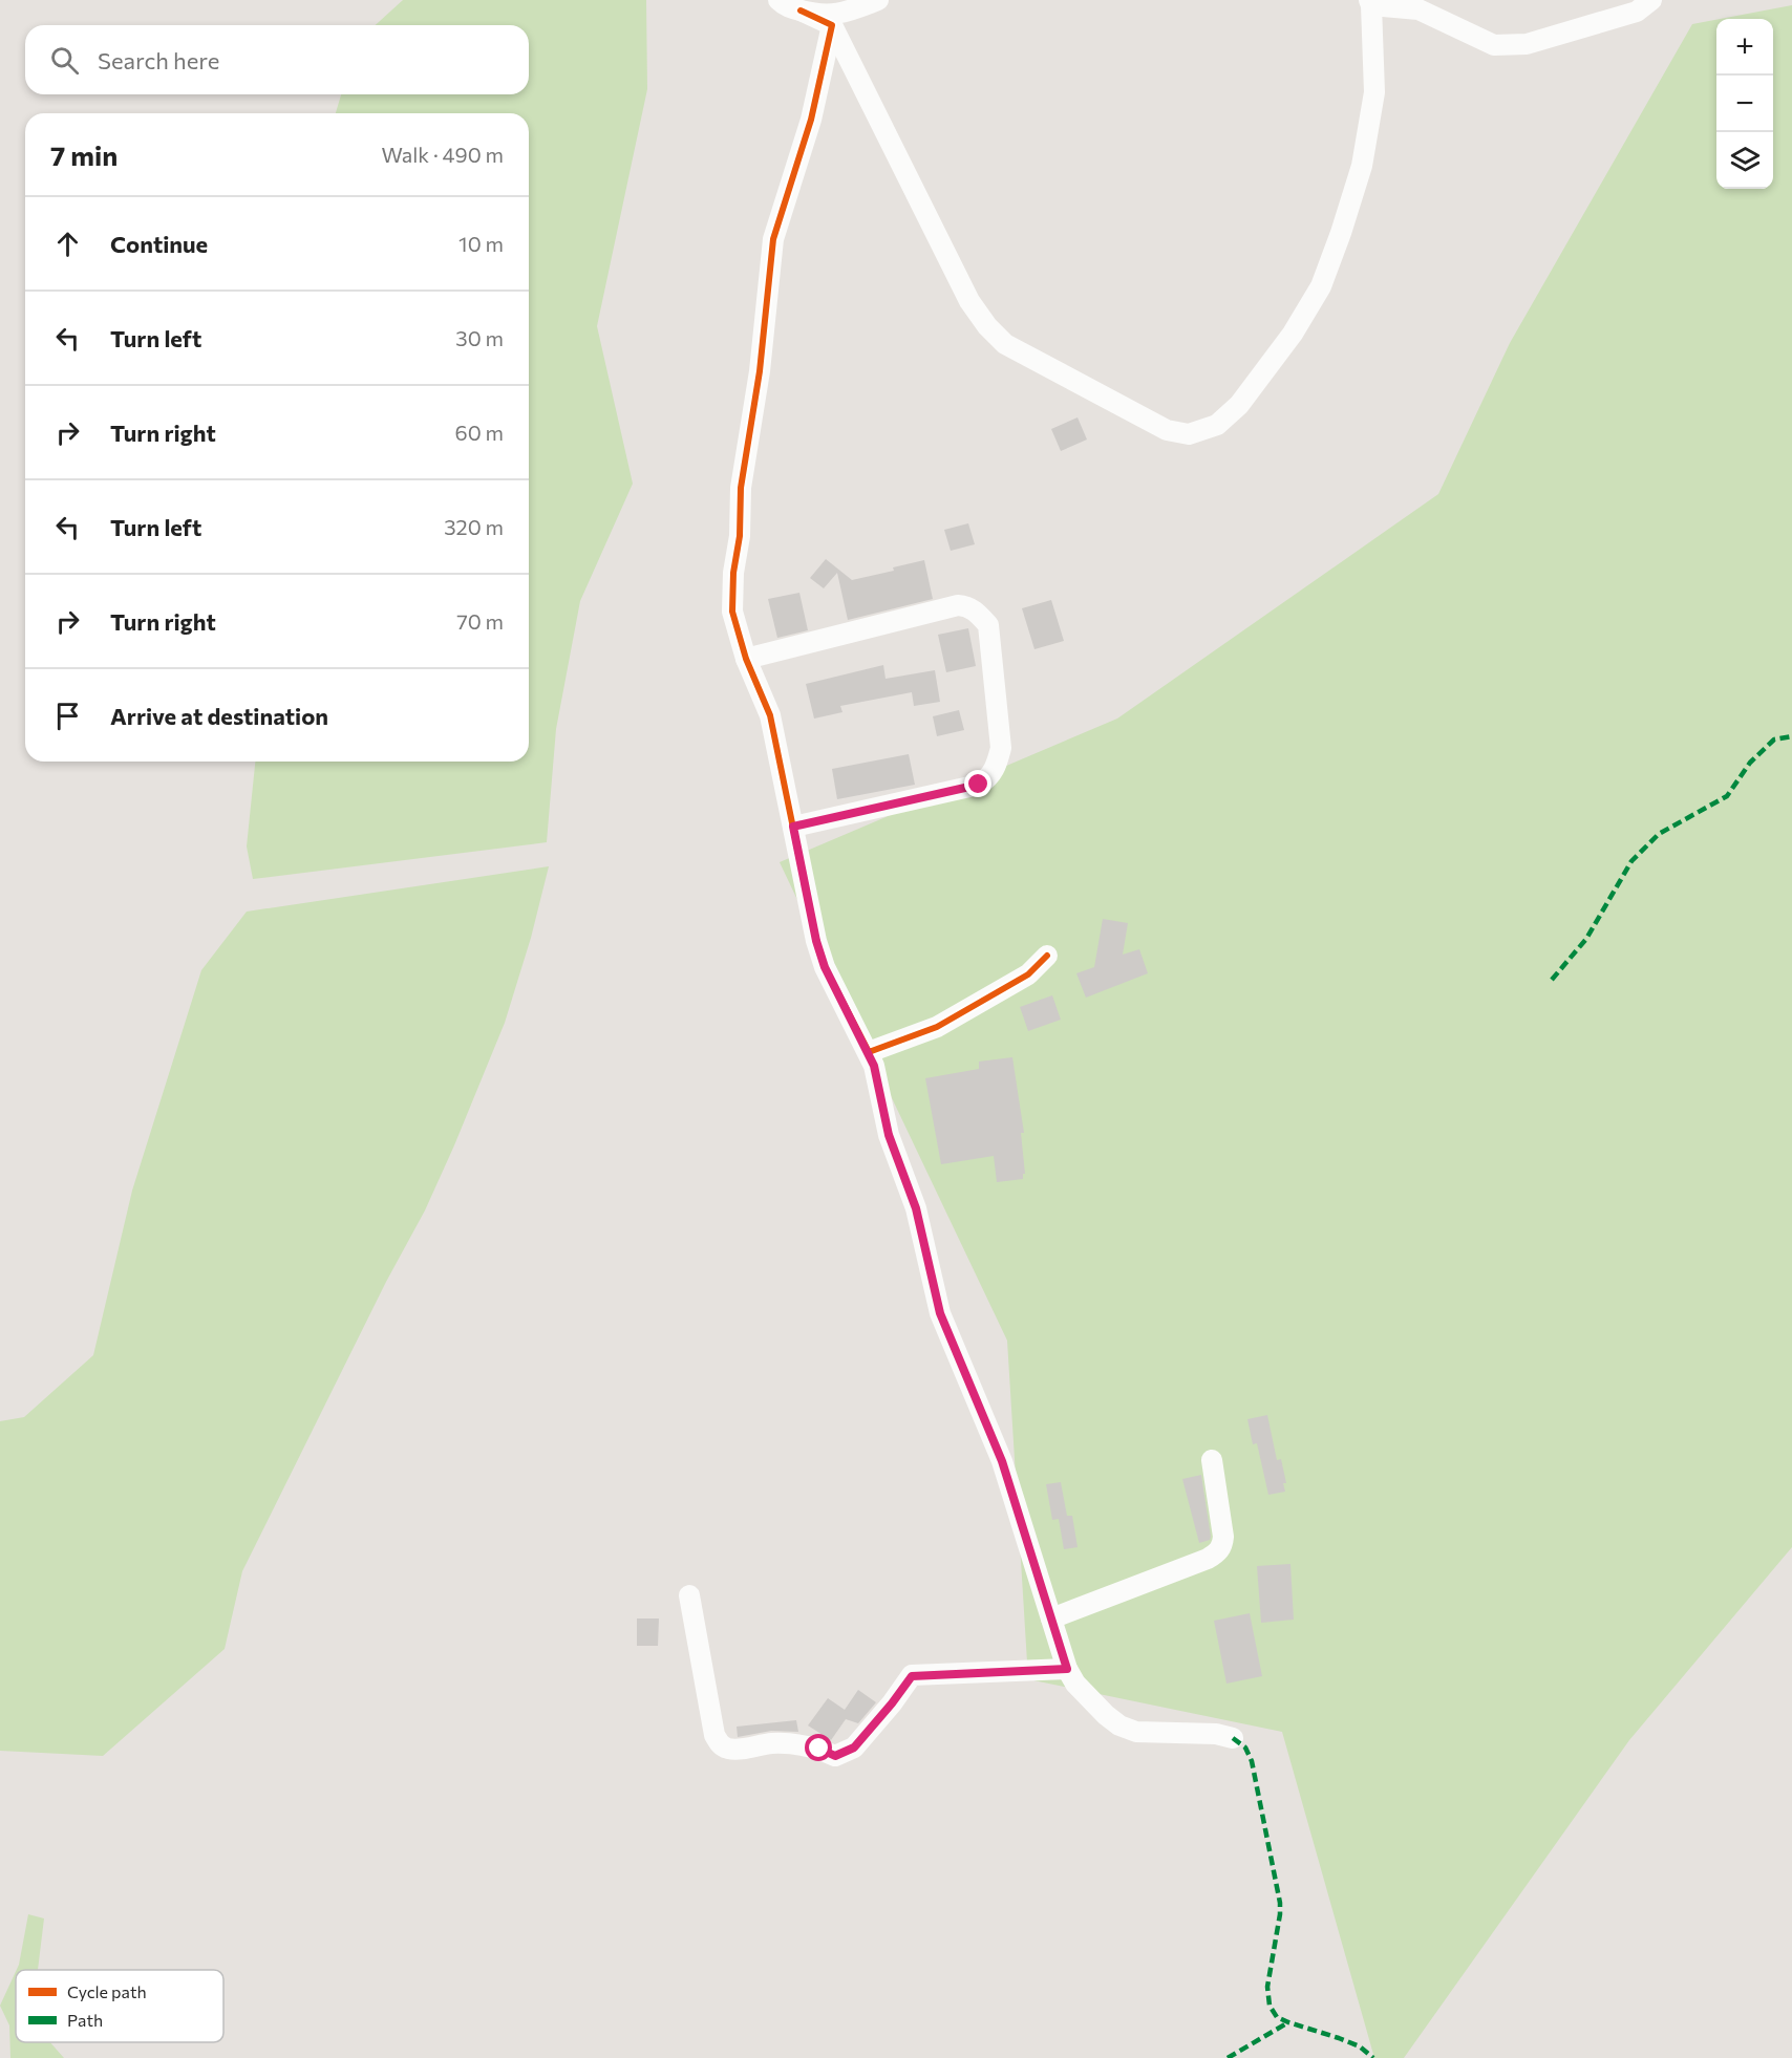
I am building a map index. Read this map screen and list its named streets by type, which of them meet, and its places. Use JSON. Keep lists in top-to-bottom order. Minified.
{"legend":["Cycle path","Path"],"page":{"map_buttons":["+","−"],"search":"Search here","heading":["7 min","Walk · 490 m"],"list":[["Continue","10 m"],["Turn left","30 m"],["Turn right","60 m"],["Turn left","320 m"],["Turn right","70 m"],"Arrive at destination"]}}
